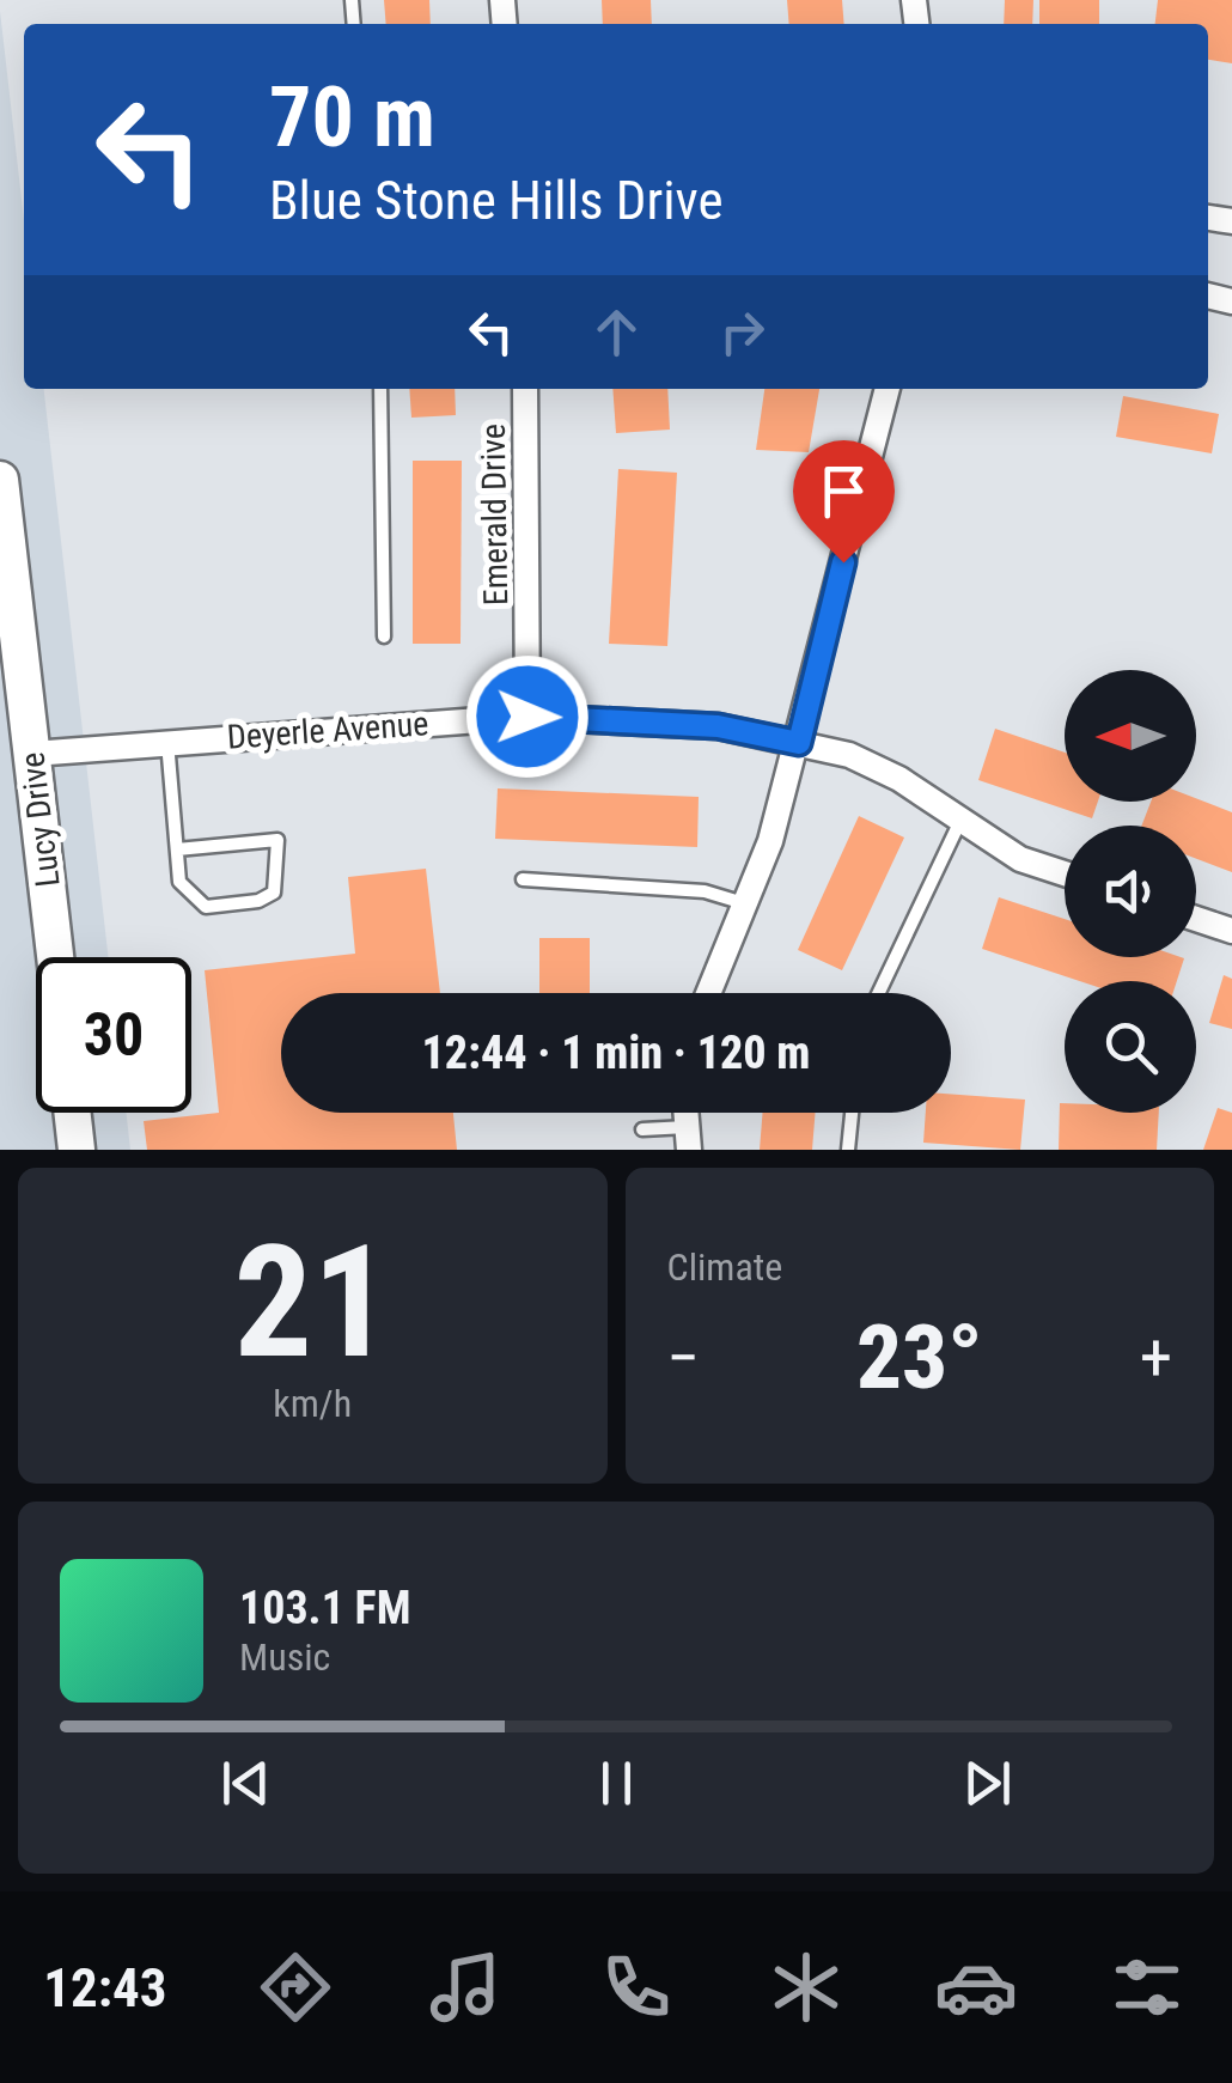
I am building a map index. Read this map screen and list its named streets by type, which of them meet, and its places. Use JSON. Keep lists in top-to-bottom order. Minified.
{"streets":{"street":["Emerald Drive","Deyerle Avenue","Lucy Drive"]},"crossings":[["Emerald Drive","Deyerle Avenue"],["Deyerle Avenue","Lucy Drive"]],"north":"left","page":{"turn":["70 m","Blue Stone Hills Drive"],"limit":"30","trip":"12:44 · 1 min · 120 m","tile":[["21","km/h"],"Climate"],"heat":["−","23°","+"],"song":["103.1 FM","Music"],"tabs":"12:43"}}
